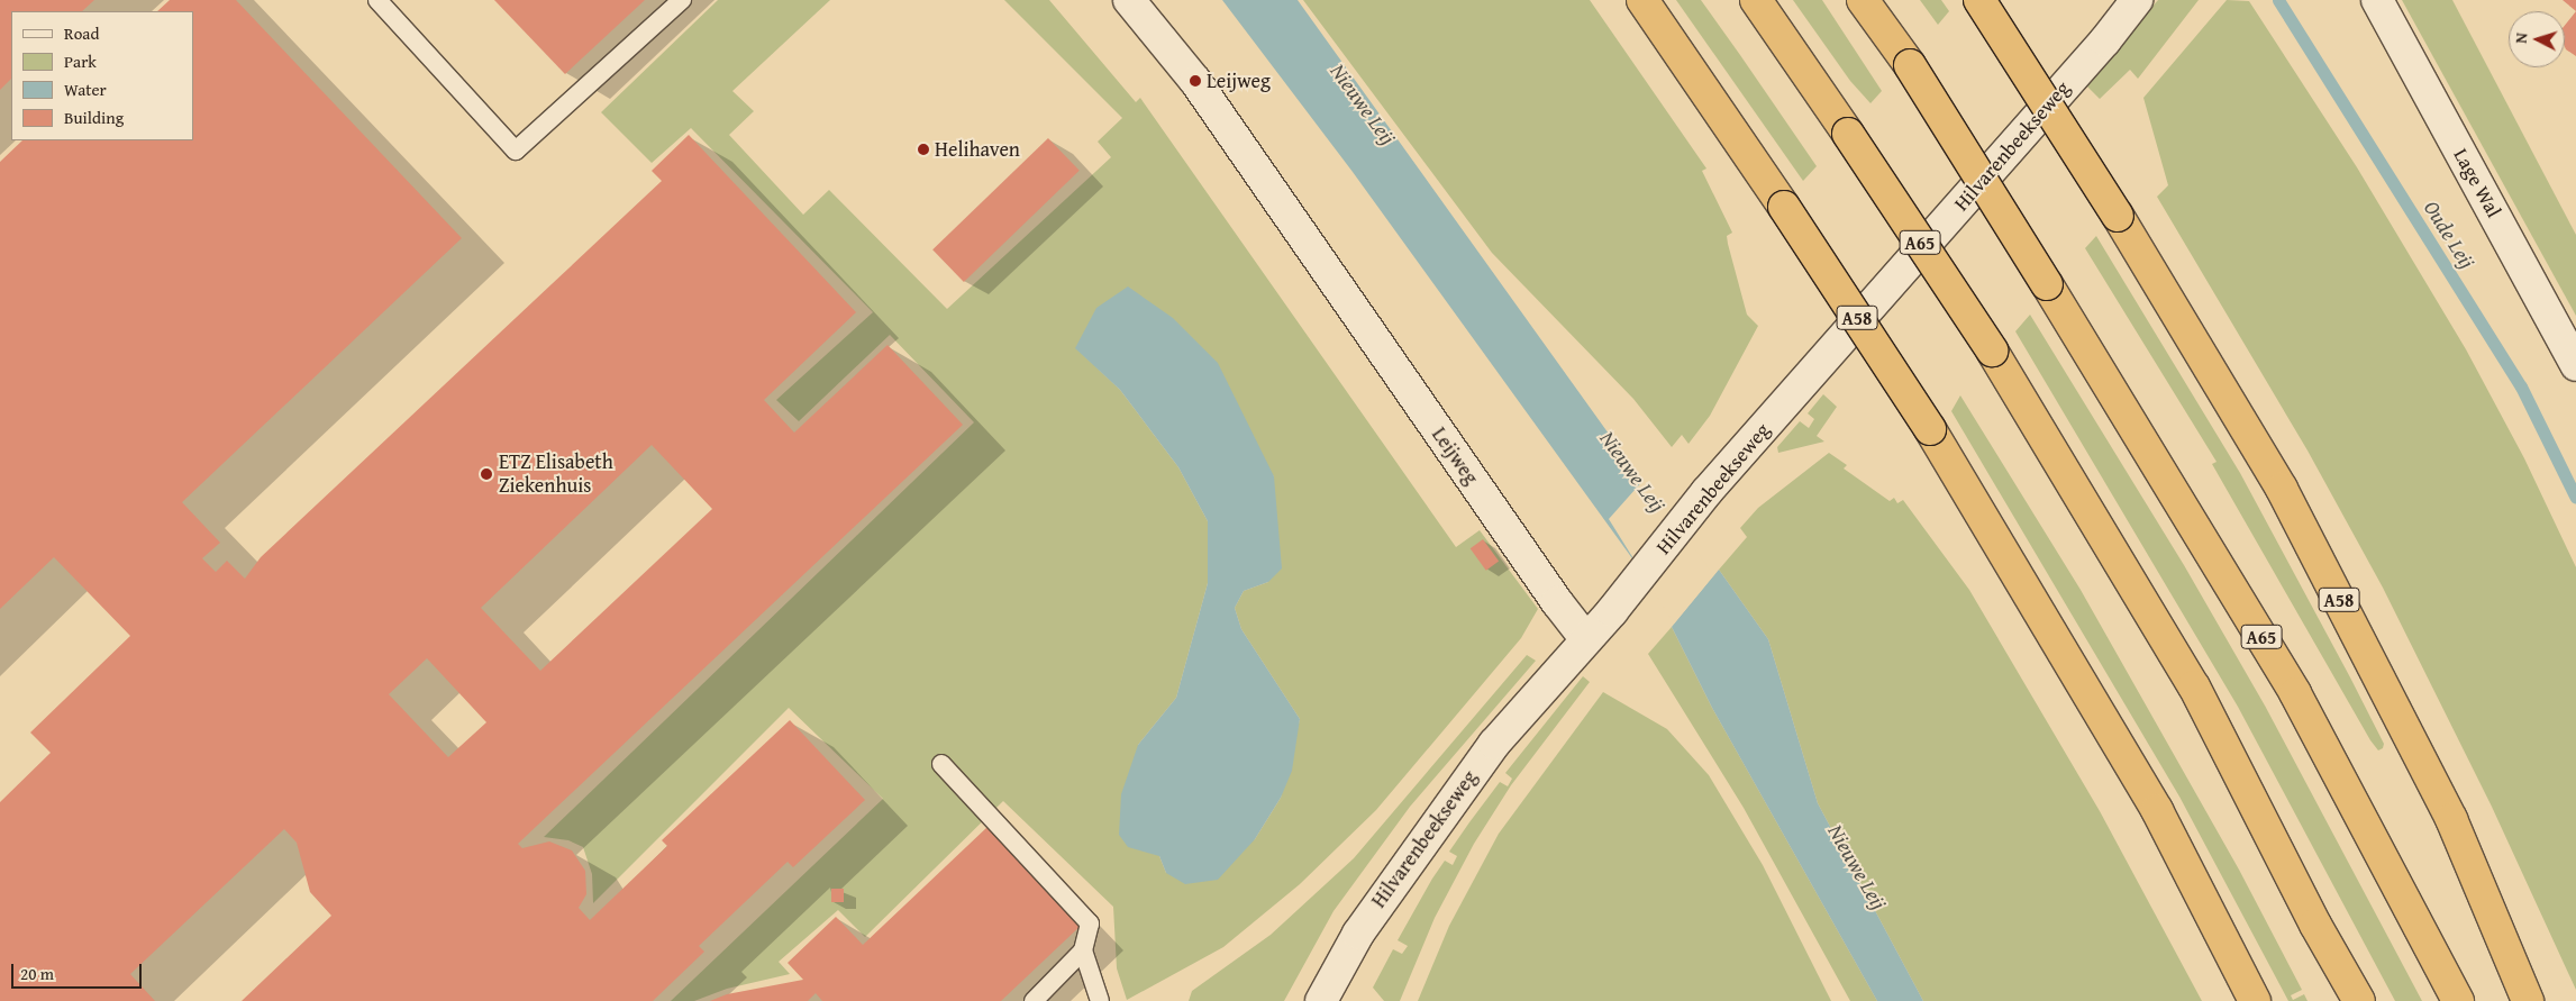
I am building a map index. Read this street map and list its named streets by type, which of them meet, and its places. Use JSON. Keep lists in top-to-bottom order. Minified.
{"streets":{"highway":["A65","A58"],"street":["Hilvarenbeekseweg","Lage Wal","Leijweg"]},"crossings":[["Hilvarenbeekseweg","Leijweg"]],"water":["Nieuwe Leij","Oude Leij"],"places":["Leijweg","Helihaven","ETZ Elisabeth Ziekenhuis"],"legend":["Road","Park","Water","Building"],"scale_bar":"20 m","north":"left"}
